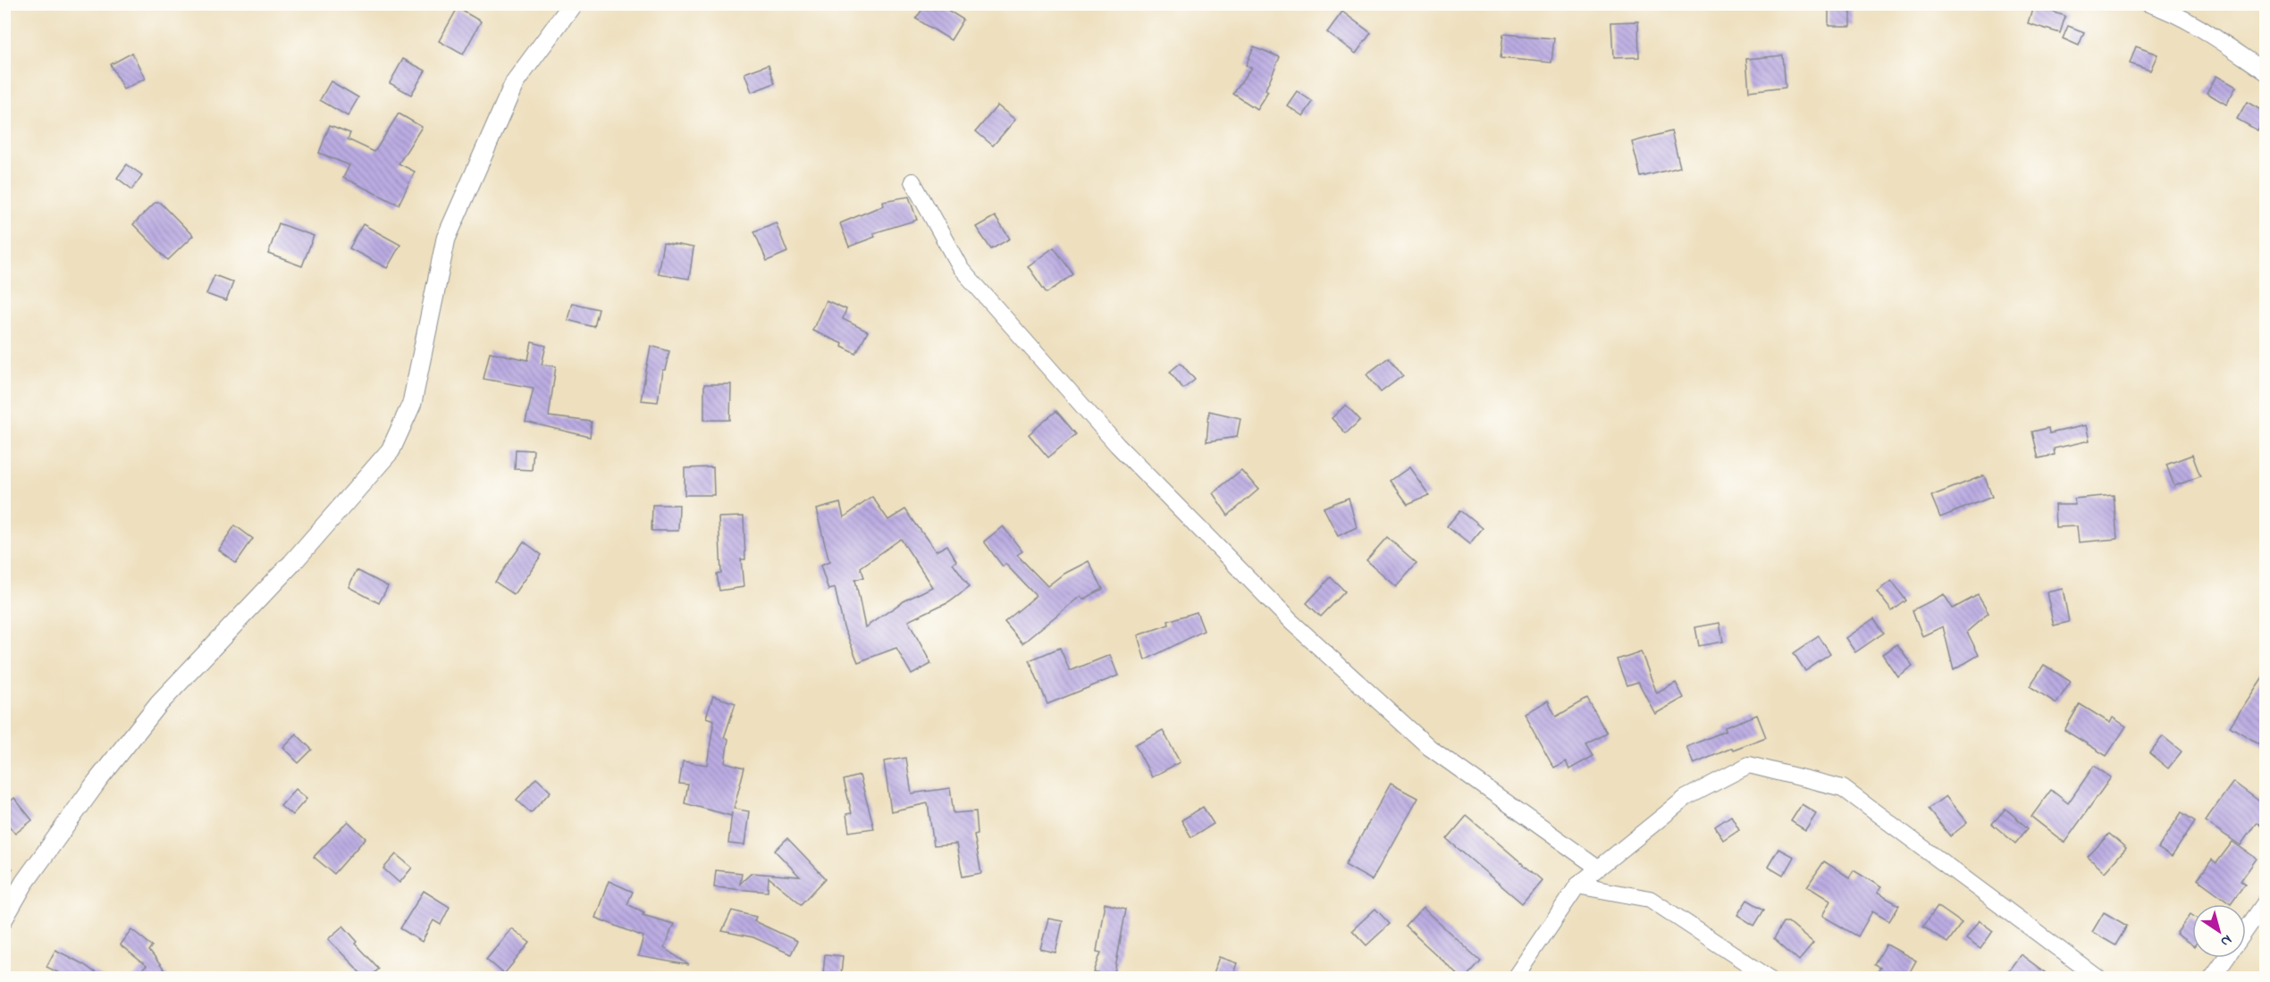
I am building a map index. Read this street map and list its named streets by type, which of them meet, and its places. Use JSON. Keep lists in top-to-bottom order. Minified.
{"north":"bottom right"}
